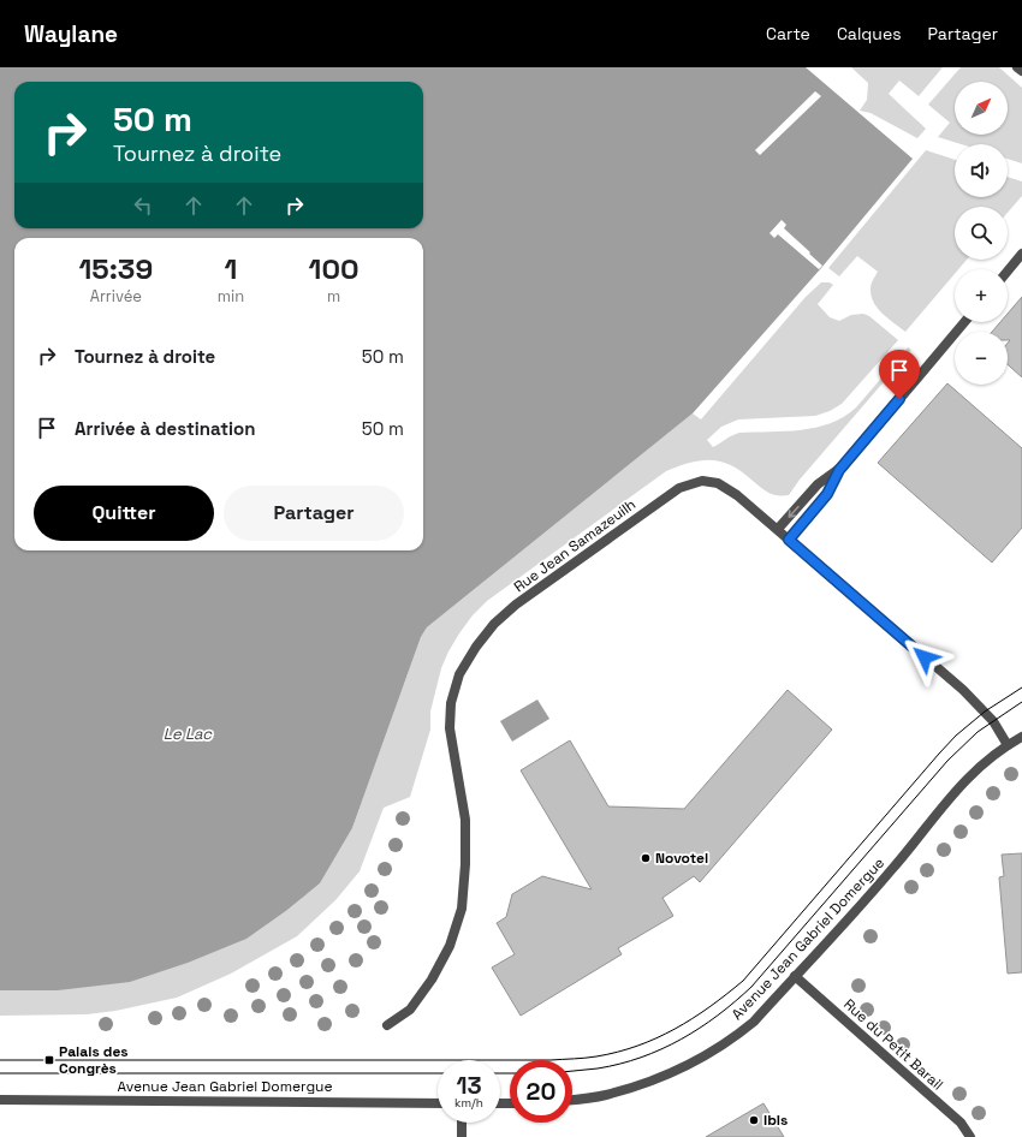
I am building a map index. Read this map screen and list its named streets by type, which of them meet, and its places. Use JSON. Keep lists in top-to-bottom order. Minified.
{"streets":{"street":["Rue Jean Samazeuilh","Avenue Jean Gabriel Domergue","Rue du Petit Barail"]},"crossings":[["Rue Jean Samazeuilh","Avenue Jean Gabriel Domergue"],["Avenue Jean Gabriel Domergue","Rue du Petit Barail"]],"water":["Le Lac"],"places":{"other":["Novotel","Ibis"],"transit":["Palais des Congrès"]},"north":"top right","page":{"header":"Waylane","nav":["Carte","Calques","Partager"],"map_buttons":["+","−"],"turn":["50 m","Tournez à droite"],"eta":["15:39","Arrivée","1","min","100","m"],"list":[{"name":"Tournez à droite","value":"50 m"},{"name":"Arrivée à destination","value":"50 m"}],"buttons":["Quitter","Partager"],"speed":"13 km/h","limit":"20"}}
